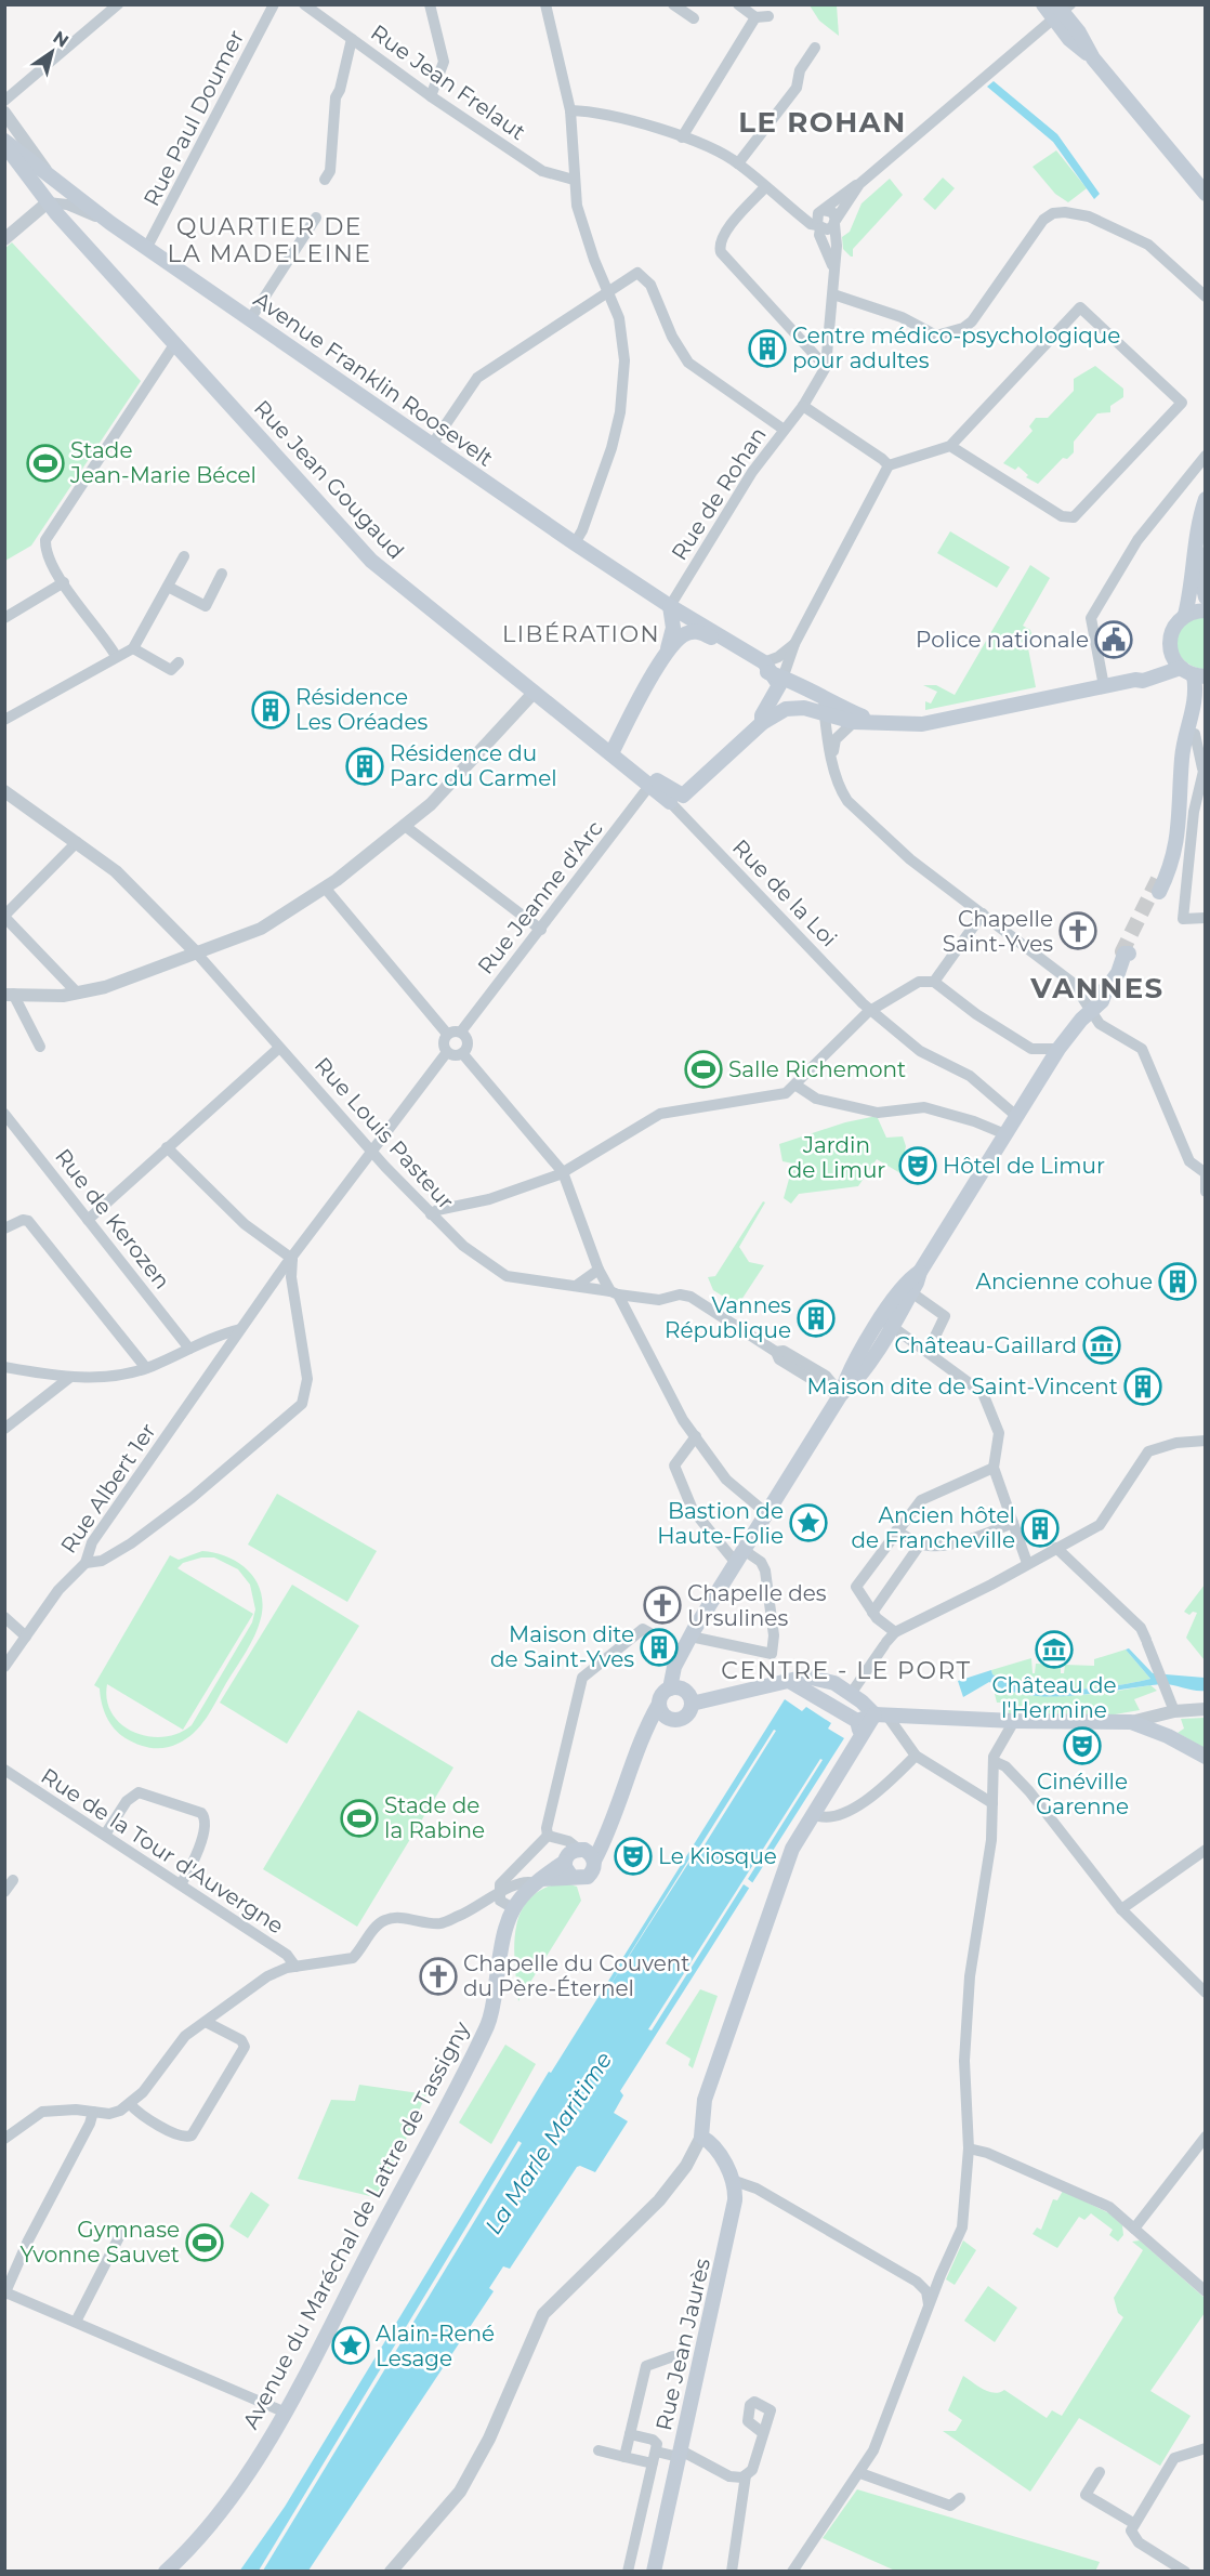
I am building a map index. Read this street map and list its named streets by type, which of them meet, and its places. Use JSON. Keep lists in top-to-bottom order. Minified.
{"streets":{"main road":["Avenue Franklin Roosevelt","Rue Jean Gougaud","Avenue du Maréchal de Lattre de Tassigny","Rue Jean Jaurès"],"street":["Rue Jean Frelaut","Rue Paul Doumer","Rue de Rohan","Rue de la Loi","Rue Jeanne d'Arc","Rue Louis Pasteur","Rue de Kerozen","Rue Albert 1er","Rue de la Tour d'Auvergne"]},"crossings":[["Rue Paul Doumer","Avenue Franklin Roosevelt"],["Avenue Franklin Roosevelt","Rue Jean Gougaud"],["Avenue Franklin Roosevelt","Rue de Rohan"]],"districts":["LE ROHAN","QUARTIER DE LA MADELEINE","LIBÉRATION","VANNES","CENTRE - LE PORT"],"water":["La Marle Maritime"],"parks":["Jardin de Limur"],"places":{"building":["Centre médico-psychologique pour adultes","Résidence Les Oréades","Résidence du Parc du Carmel","Ancienne cohue","Vannes République","Maison dite de Saint-Vincent","Ancien hôtel de Francheville","Maison dite de Saint-Yves"],"sports":["Stade Jean-Marie Bécel","Salle Richemont","Stade de la Rabine","Gymnase Yvonne Sauvet"],"public building":["Police nationale"],"church":["Chapelle Saint-Yves","Chapelle des Ursulines","Chapelle du Couvent du Père-Éternel"],"theatre":["Hôtel de Limur","Cinéville Garenne","Le Kiosque"],"museum":["Château-Gaillard","Château de l'Hermine"],"place":["Bastion de Haute-Folie","Alain-René Lesage"]},"north":"top right"}
